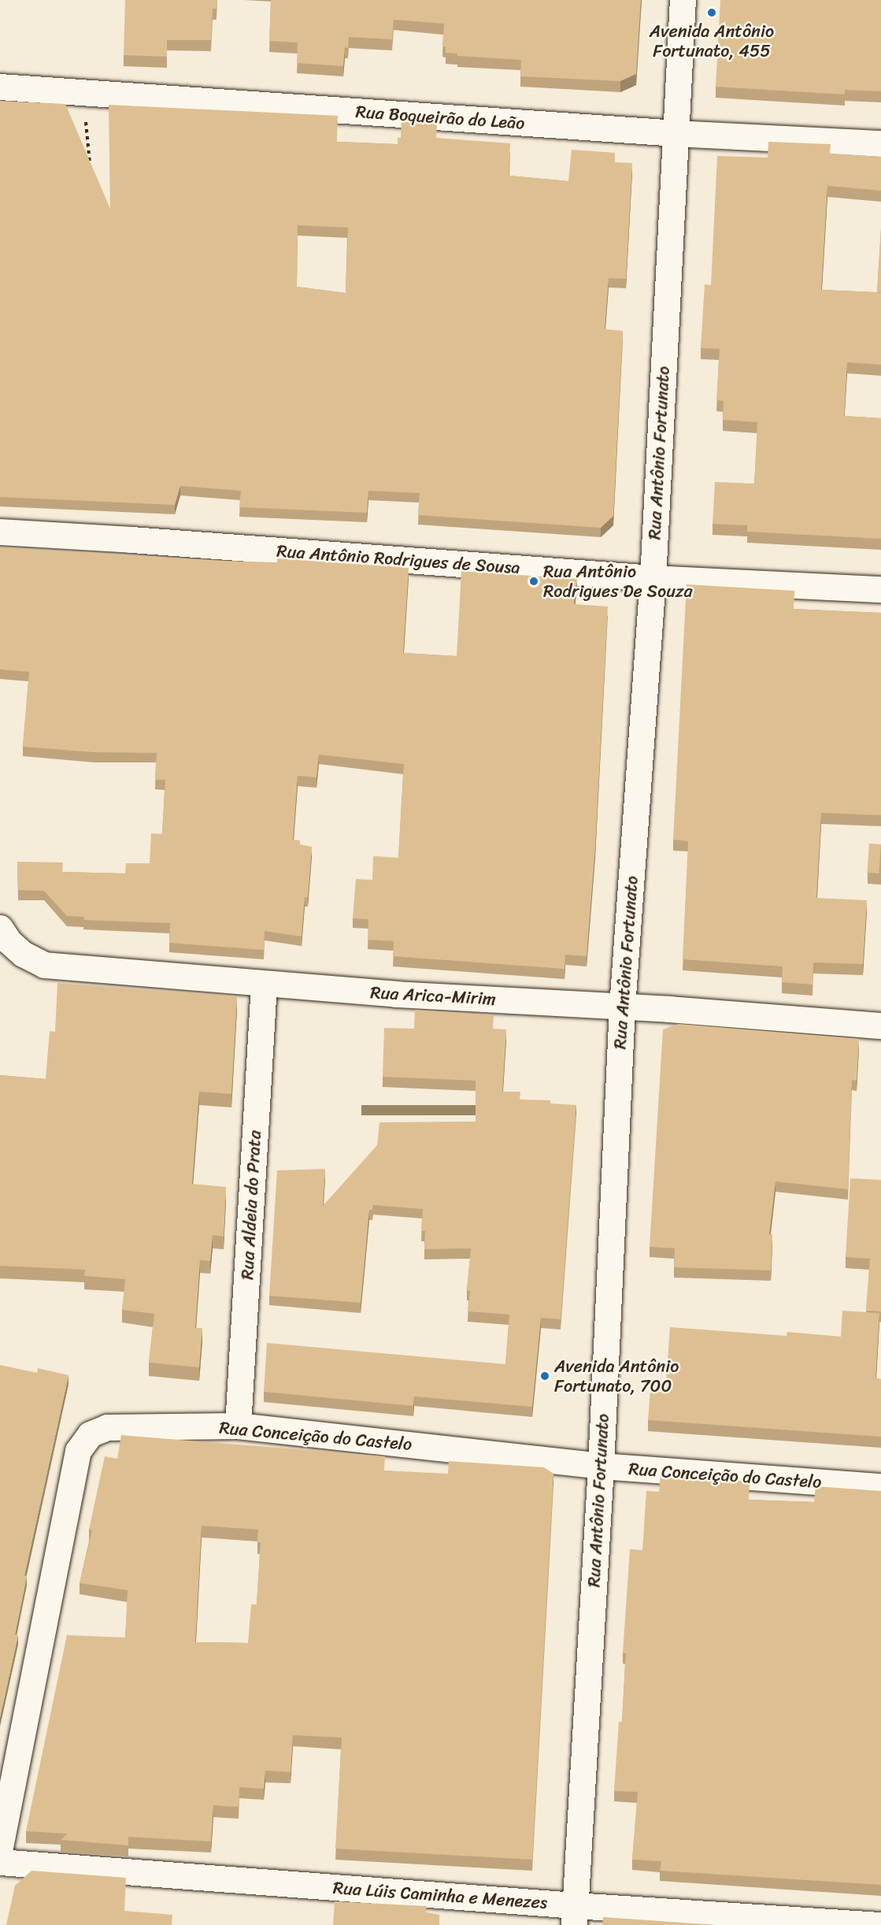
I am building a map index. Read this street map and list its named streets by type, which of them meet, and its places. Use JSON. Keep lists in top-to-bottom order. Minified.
{"streets":{"street":["Rua Boqueirão do Leão","Rua Antônio Fortunato","Rua Antônio Rodrigues de Sousa","Rua Arica-Mirim","Rua Aldeia do Prata","Rua Conceição do Castelo","Rua Lúis Caminha e Menezes"]},"crossings":[["Rua Boqueirão do Leão","Rua Antônio Fortunato"],["Rua Antônio Fortunato","Rua Antônio Rodrigues de Sousa"],["Rua Antônio Fortunato","Rua Arica-Mirim"],["Rua Antônio Fortunato","Rua Conceição do Castelo"],["Rua Antônio Fortunato","Rua Lúis Caminha e Menezes"],["Rua Arica-Mirim","Rua Aldeia do Prata"],["Rua Aldeia do Prata","Rua Conceição do Castelo"]],"places":["Avenida Antônio Fortunato, 455","Rua Antônio Rodrigues De Souza","Avenida Antônio Fortunato, 700"]}
